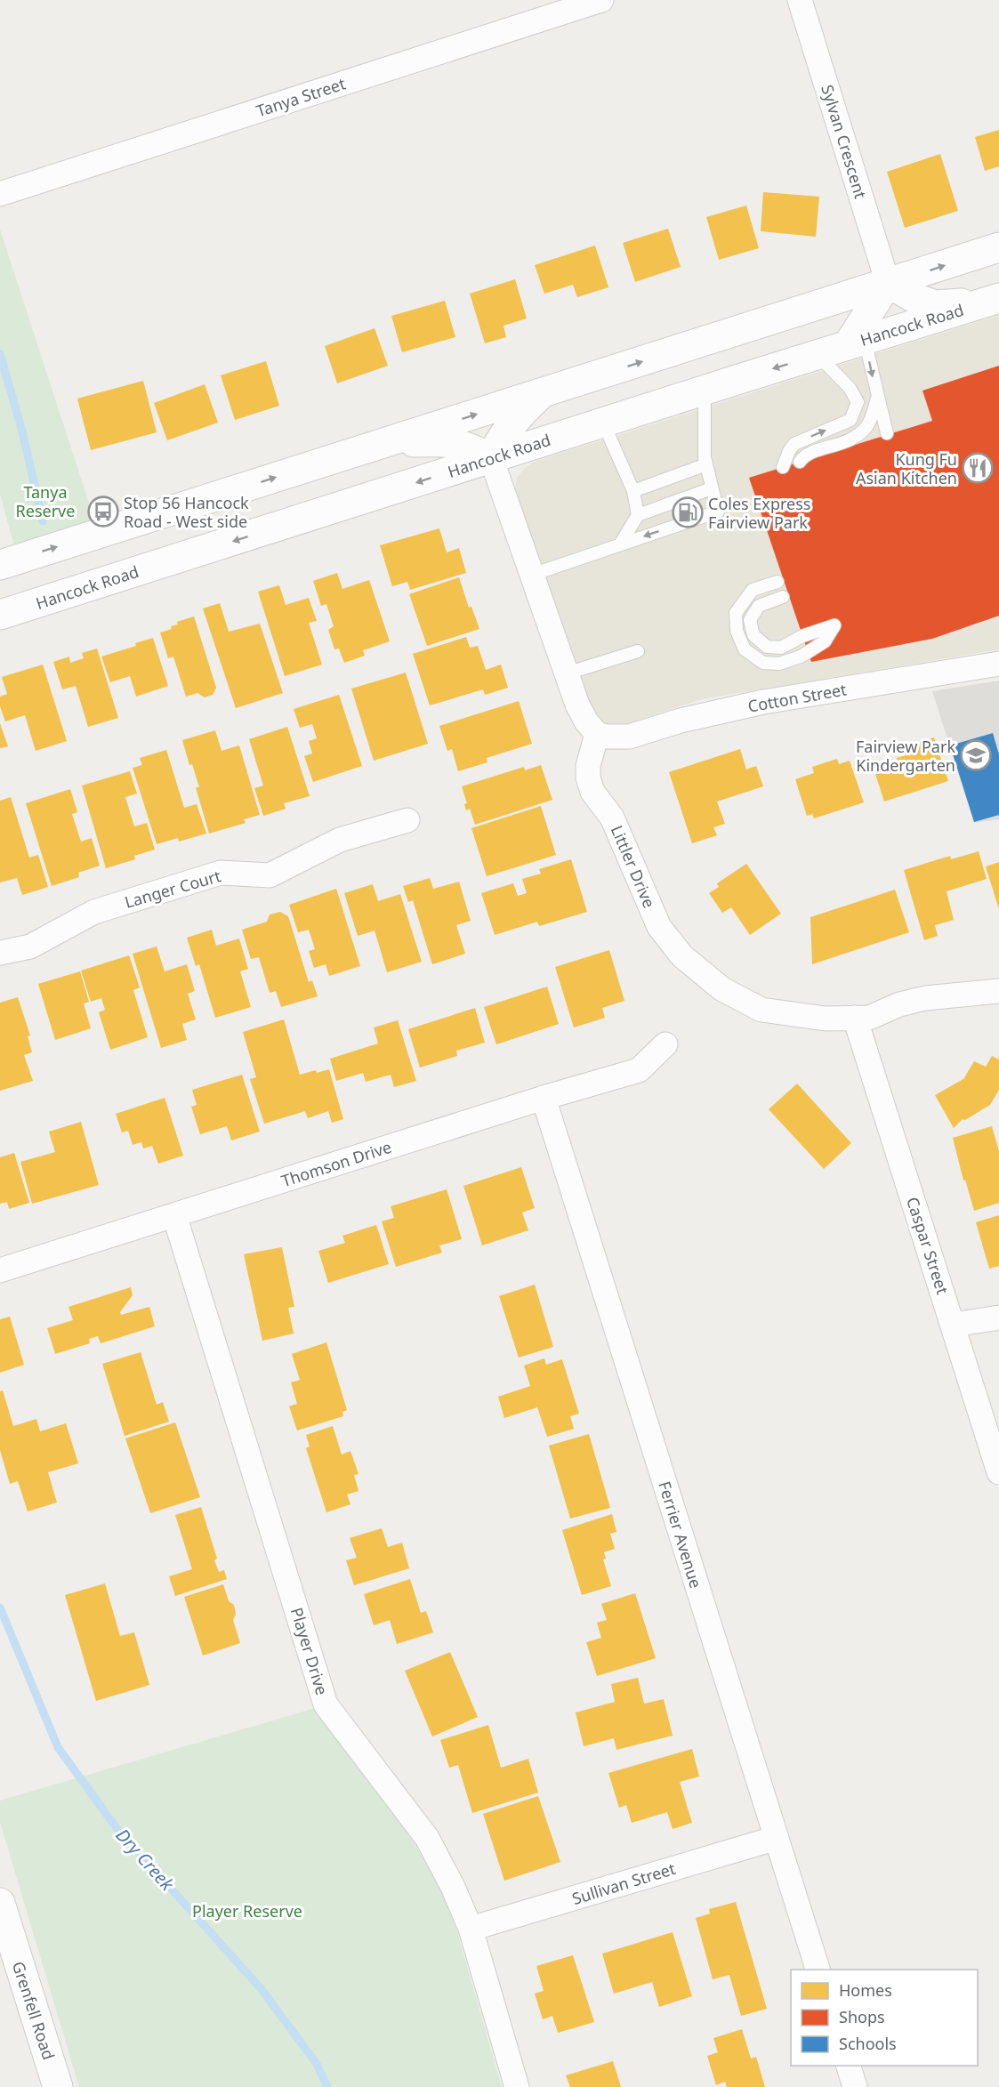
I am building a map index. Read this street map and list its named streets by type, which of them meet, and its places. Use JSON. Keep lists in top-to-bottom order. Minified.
{"streets":{"main road":["Hancock Road","Grenfell Road"],"street":["Tanya Street","Sylvan Crescent","Cotton Street","Littler Drive","Langer Court","Thomson Drive","Caspar Street","Ferrier Avenue","Player Drive","Sullivan Street"]},"crossings":[["Cotton Street","Littler Drive"],["Littler Drive","Caspar Street"],["Thomson Drive","Ferrier Avenue"],["Thomson Drive","Player Drive"],["Ferrier Avenue","Sullivan Street"],["Player Drive","Sullivan Street"]],"water":["Dry Creek"],"parks":["Tanya Reserve","Player Reserve"],"places":{"restaurant":["Kung Fu Asian Kitchen"],"bus stop":["Stop 56 Hancock Road - West side"],"fuel station":["Coles Express Fairview Park"],"school or university":["Fairview Park Kindergarten"]},"legend":["Homes","Shops","Schools"]}
